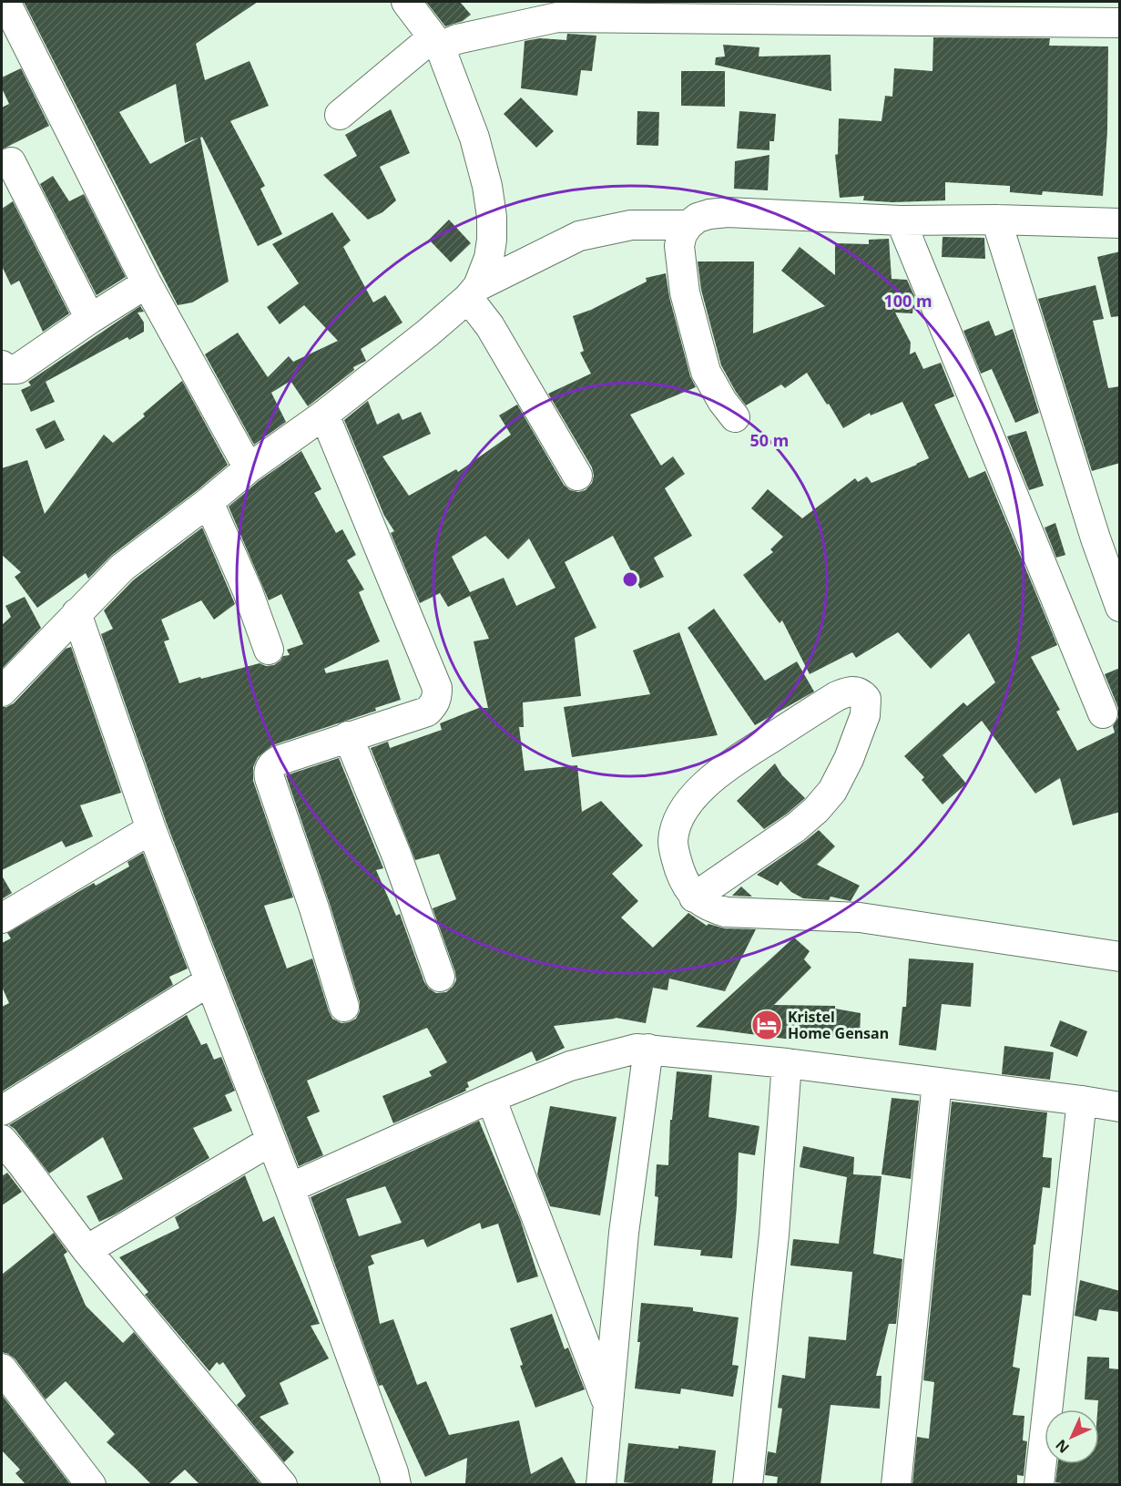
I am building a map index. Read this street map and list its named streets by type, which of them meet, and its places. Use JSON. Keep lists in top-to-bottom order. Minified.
{"places":{"hotel":["Kristel Home Gensan"]},"north":"bottom left","rings":["100 m","50 m"]}
